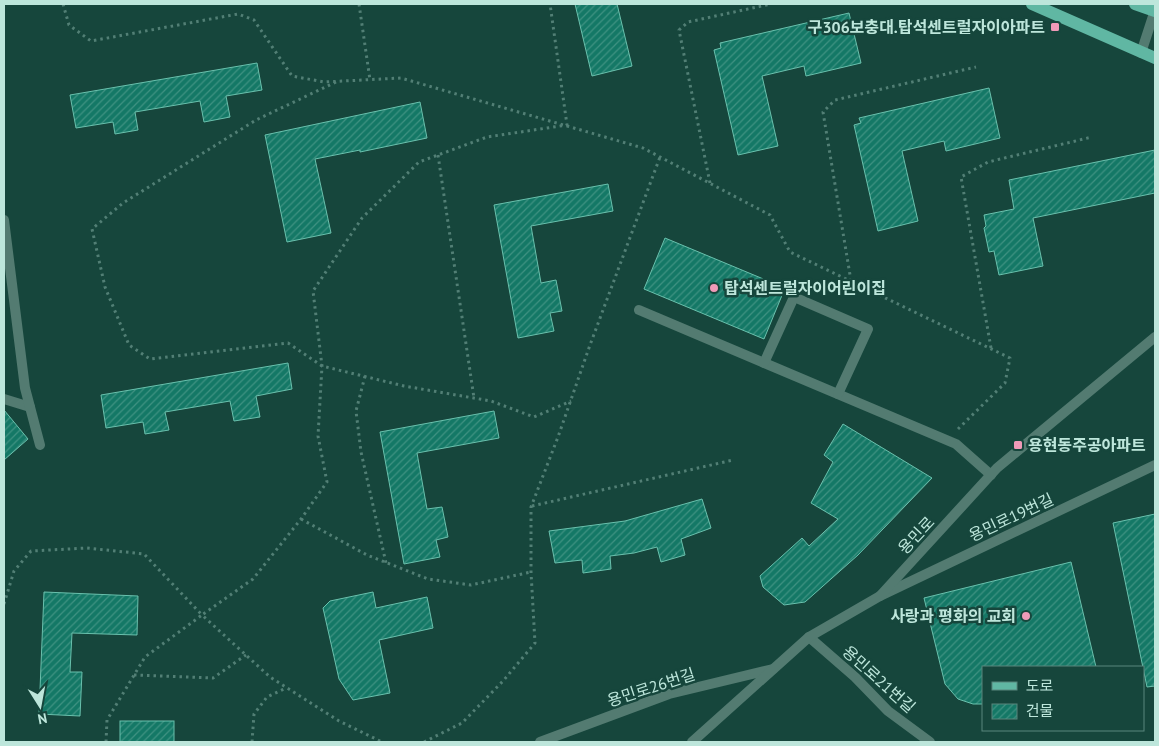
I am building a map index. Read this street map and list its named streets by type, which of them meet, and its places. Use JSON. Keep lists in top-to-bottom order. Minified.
{"streets":{"street":["용민로19번길","용민로","용민로21번길","용민로26번길"]},"crossings":[["용민로19번길","용민로"],["용민로","용민로21번길"],["용민로","용민로26번길"]],"places":{"transit":["구306보충대.탑석센트럴자이아파트","용현동주공아파트"],"other":["탑석센트럴자이어린이집","사랑과 평화의 교회"]},"legend":["도로","건물"],"north":"bottom"}
